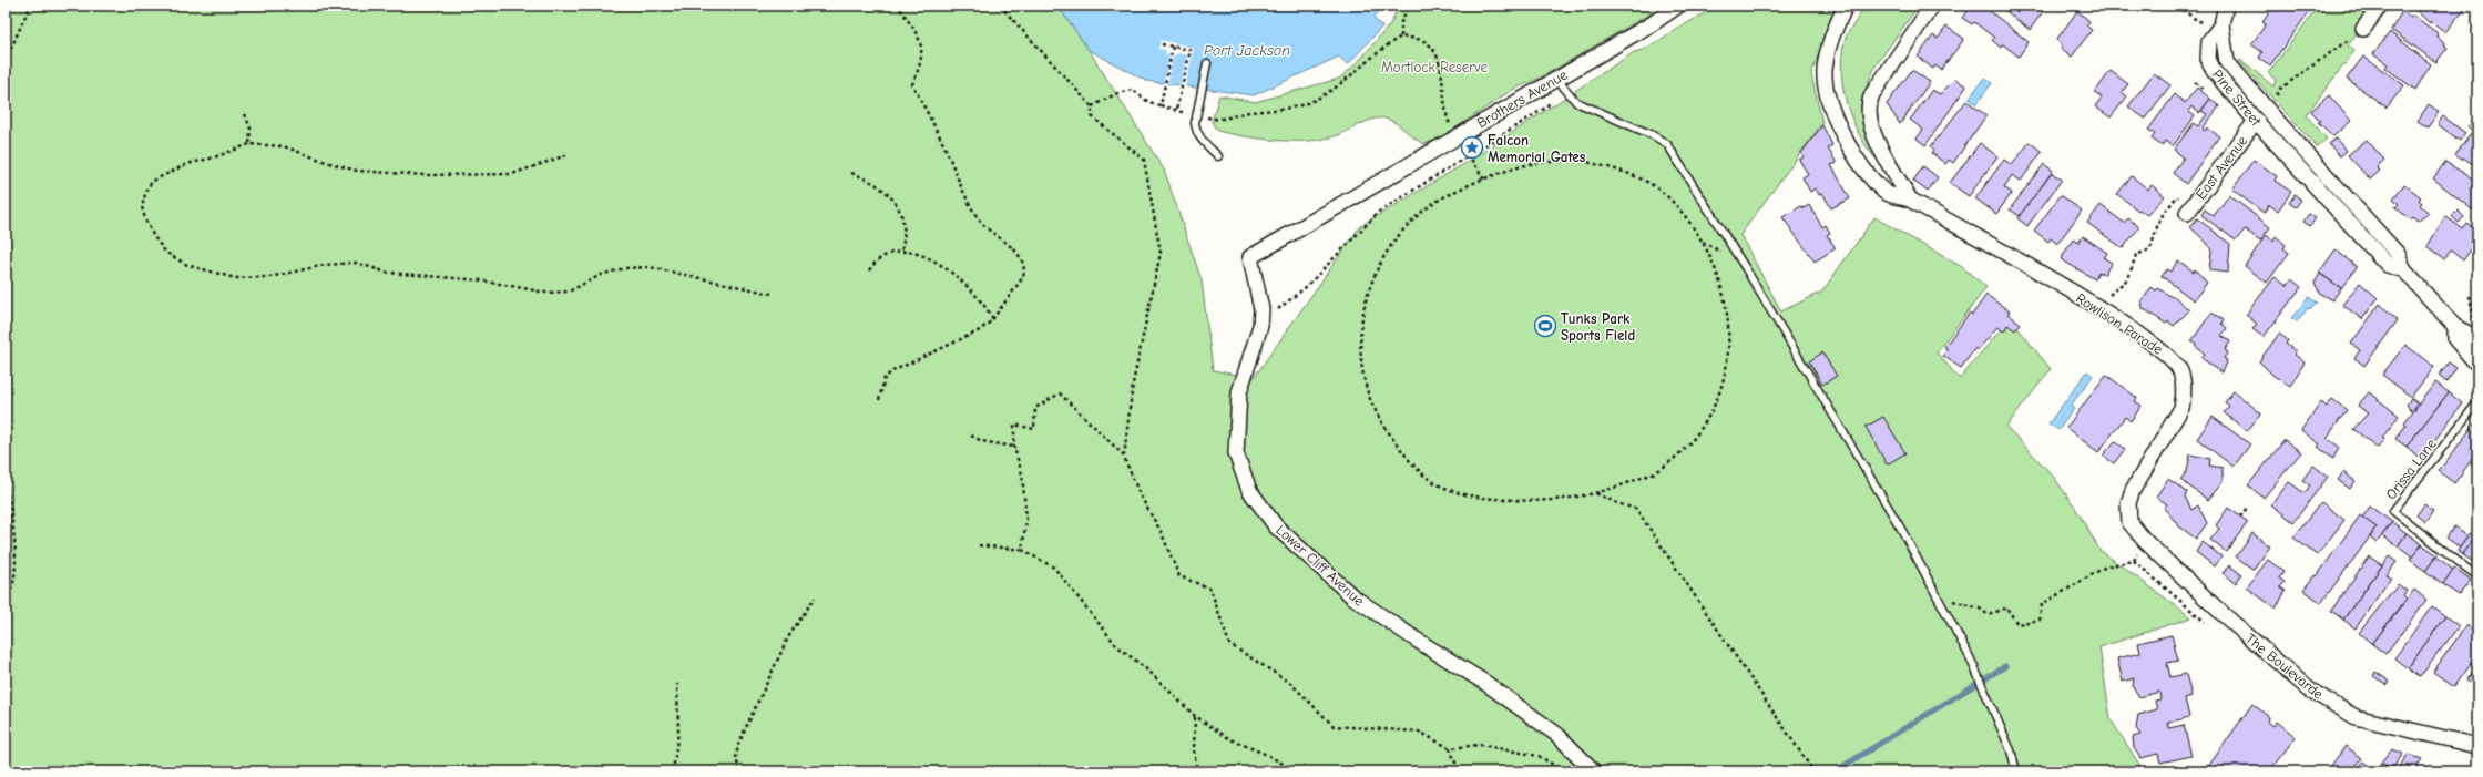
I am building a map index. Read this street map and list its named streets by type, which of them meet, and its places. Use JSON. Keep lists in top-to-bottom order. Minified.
{"streets":{"street":["Pine Street","Brothers Avenue","East Avenue","Rowlison Parade","Lower Cliff Avenue","The Boulevarde"],"lane":["Orissa Lane"]},"crossings":[["Pine Street","East Avenue"],["Brothers Avenue","Lower Cliff Avenue"],["Rowlison Parade","The Boulevarde"]],"water":["Port Jackson"],"parks":["Mortlock Reserve"],"places":{"place":["Falcon Memorial Gates"],"sports":["Tunks Park Sports Field"]}}
